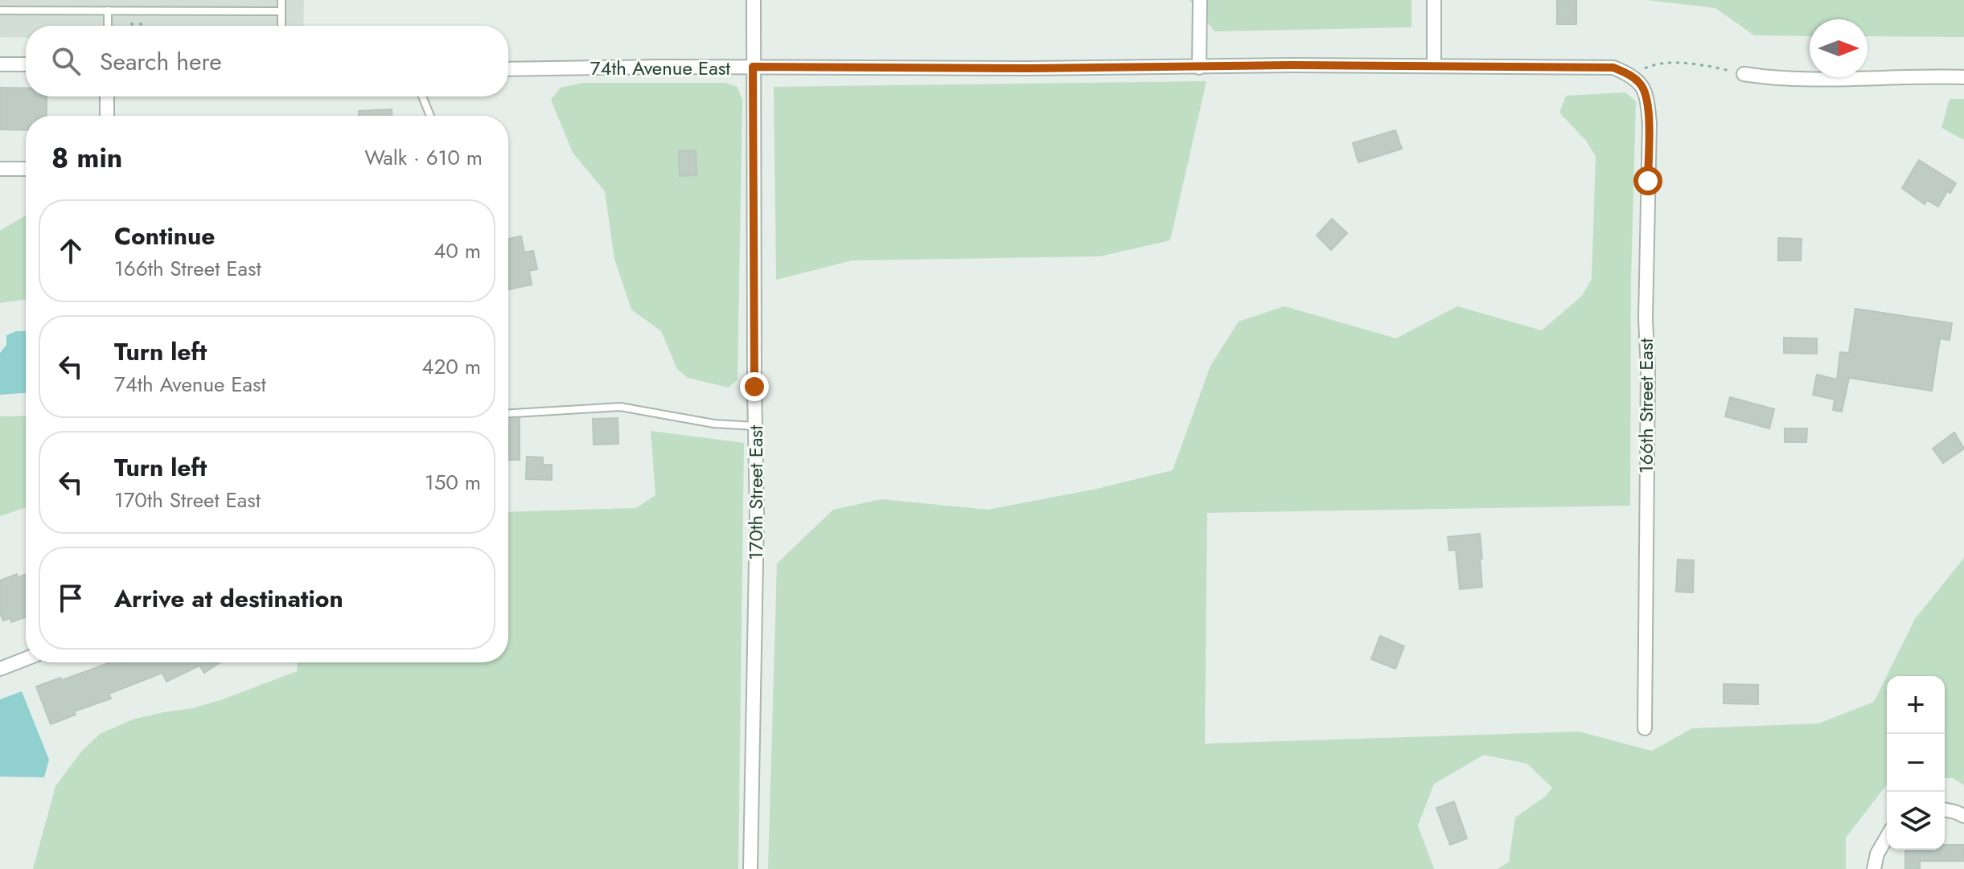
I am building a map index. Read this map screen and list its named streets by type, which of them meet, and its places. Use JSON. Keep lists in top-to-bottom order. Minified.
{"streets":{"street":["74th Avenue East","166th Street East","170th Street East"]},"crossings":[["74th Avenue East","166th Street East"],["74th Avenue East","170th Street East"]],"north":"right","page":{"search":"Search here","heading":["8 min","Walk · 610 m"],"list":[["Continue","166th Street East","40 m"],["Turn left","74th Avenue East","420 m"],["Turn left","170th Street East","150 m"],"Arrive at destination"],"map_buttons":["+","−"]}}
